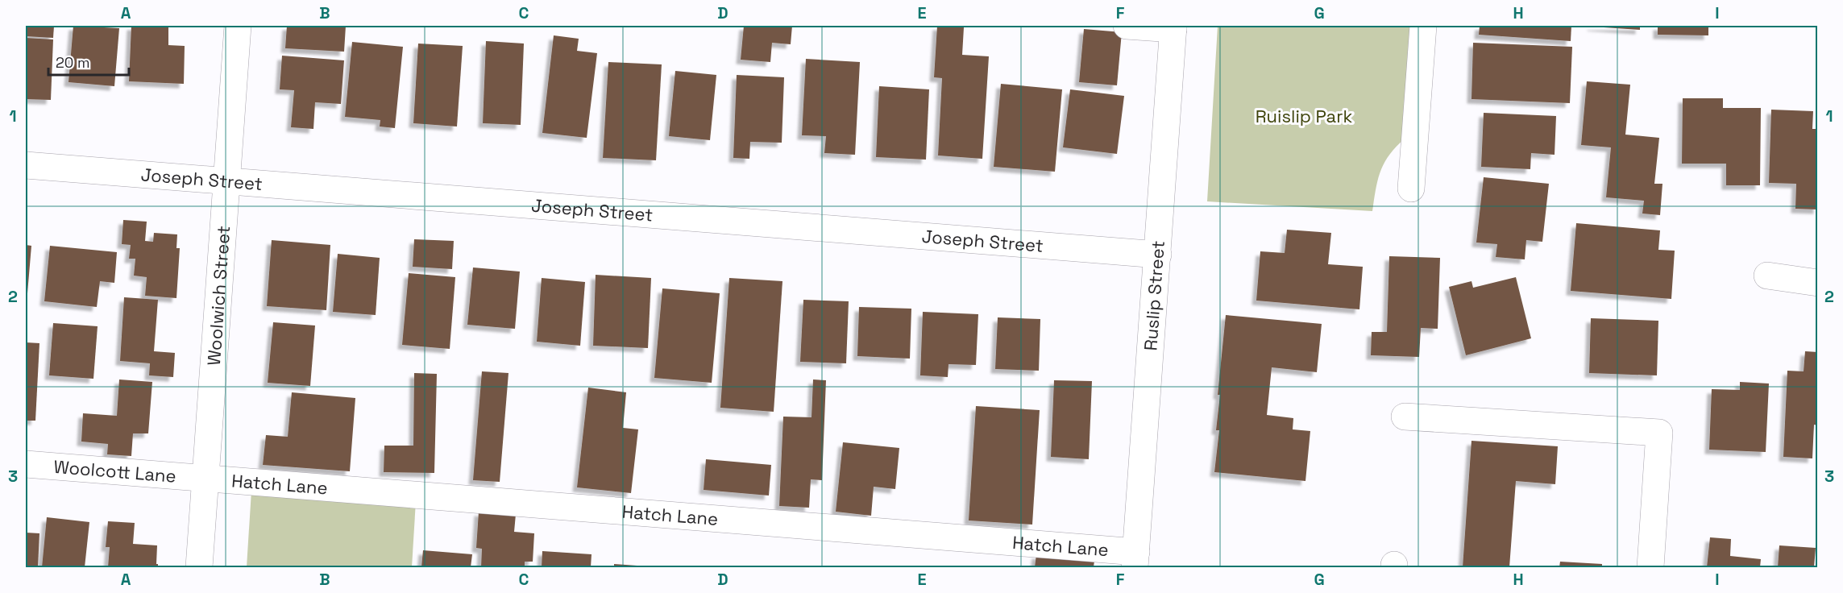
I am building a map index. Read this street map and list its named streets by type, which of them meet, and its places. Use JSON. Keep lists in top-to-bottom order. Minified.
{"streets":{"street":["Joseph Street","Woolwich Street","Ruslip Street","Woolcott Lane","Hatch Lane"]},"crossings":[["Joseph Street","Woolwich Street"],["Joseph Street","Ruslip Street"],["Woolwich Street","Woolcott Lane"],["Woolwich Street","Hatch Lane"],["Ruslip Street","Hatch Lane"],["Woolcott Lane","Hatch Lane"]],"parks":["Ruislip Park"],"scale_bar":"20 m","grid":{"columns":["A","B","C","D","E","F","G","H","I"],"rows":["1","2","3"]}}
